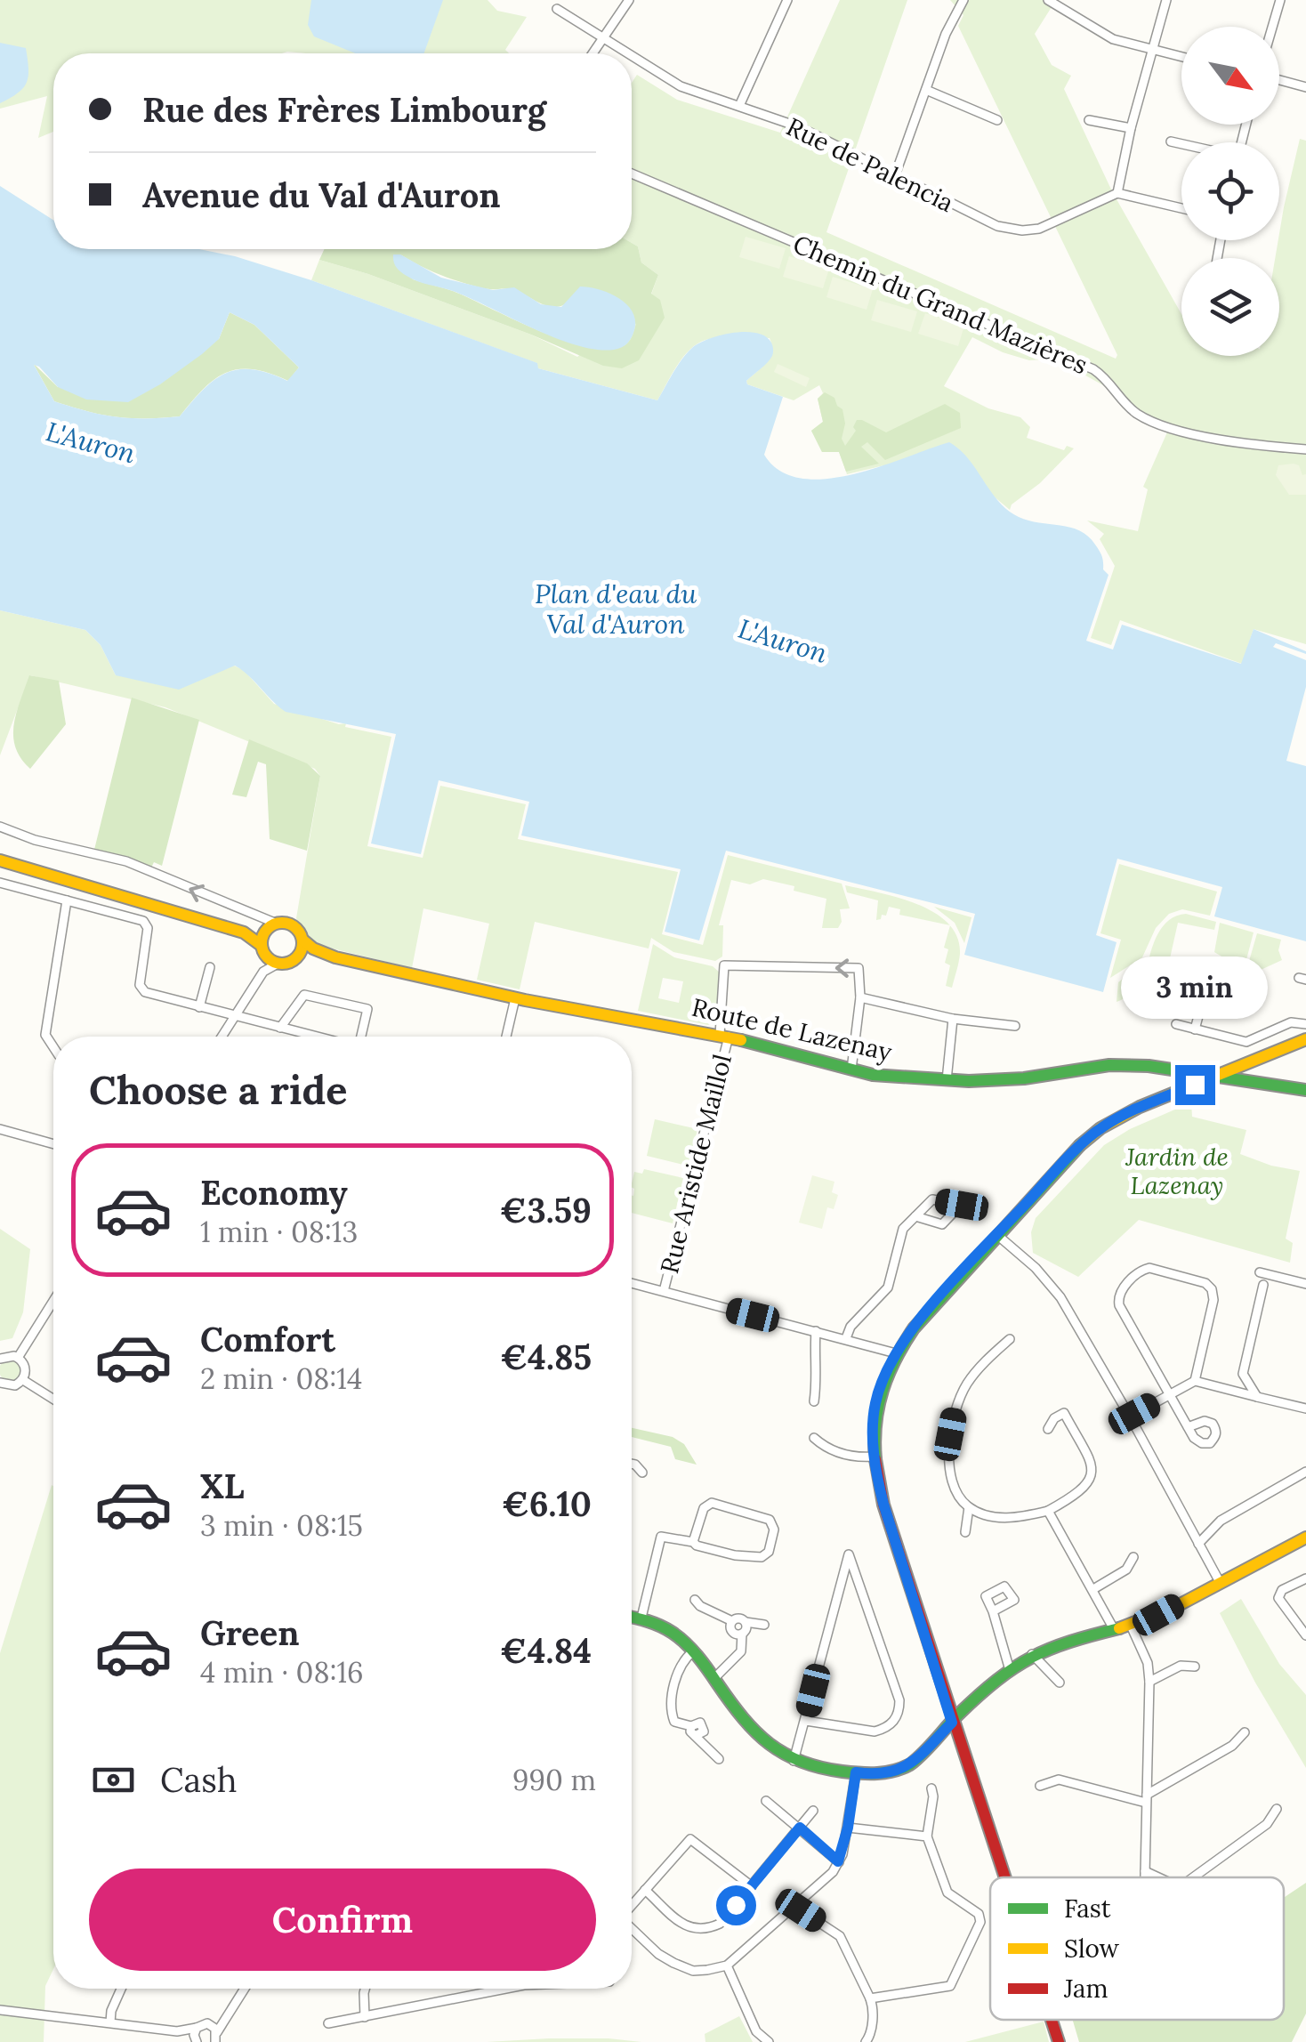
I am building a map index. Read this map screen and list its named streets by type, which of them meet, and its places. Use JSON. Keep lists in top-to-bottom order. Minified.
{"streets":{"street":["Rue de Palencia","Chemin du Grand Mazières","Route de Lazenay","Rue Aristide Maillol"]},"crossings":[["Route de Lazenay","Rue Aristide Maillol"]],"water":["L'Auron","Plan d'eau du Val d'Auron"],"parks":["Jardin de Lazenay"],"legend":["Fast","Slow","Jam"],"north":"bottom right","page":{"banner":["Rue des Frères Limbourg","Avenue du Val d'Auron"],"bubble":"3 min","heading":"Choose a ride","list":[{"name":"Economy","note":"1 min · 08:13","value":"€3.59"},{"name":"Comfort","note":"2 min · 08:14","value":"€4.85"},{"name":"XL","note":"3 min · 08:15","value":"€6.10"},{"name":"Green","note":"4 min · 08:16","value":"€4.84"}],"pay":["Cash","990 m"],"buttons":"Confirm"}}
